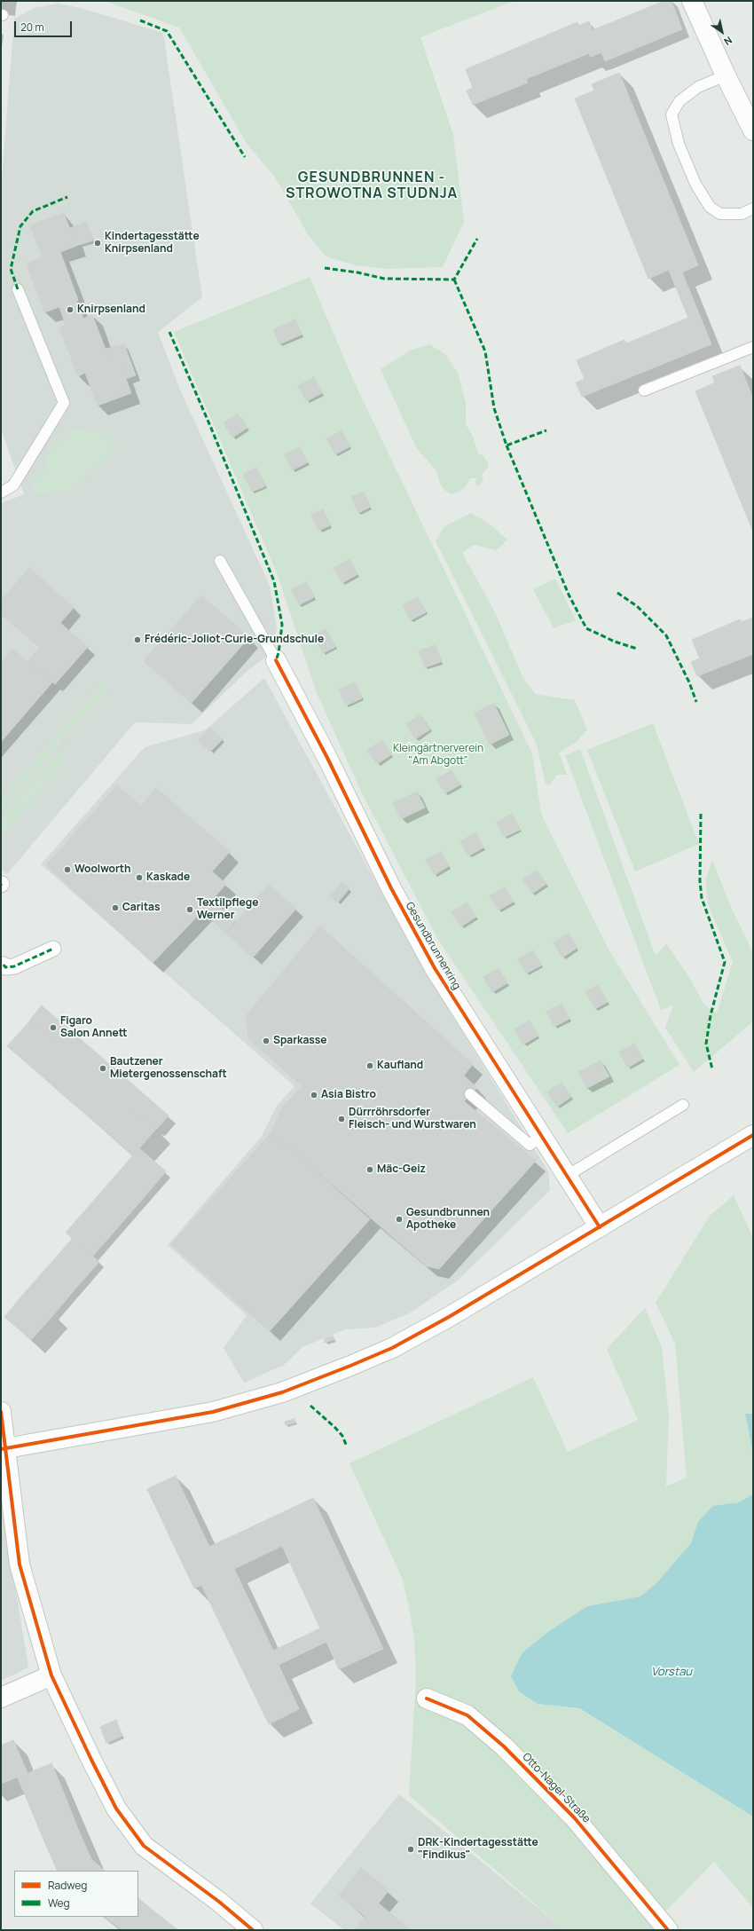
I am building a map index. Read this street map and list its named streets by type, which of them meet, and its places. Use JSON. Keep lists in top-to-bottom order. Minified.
{"streets":{"street":["Gesundbrunnenring","Otto-Nagel-Straße"]},"districts":["GESUNDBRUNNEN - STROWOTNA STUDNJA"],"water":["Vorstau"],"parks":["Kleingärtnerverein \"Am Abgott\""],"places":["Kindertagesstätte Knirpsenland","Knirpsenland","Frédéric-Joliot-Curie-Grundschule","Woolworth","Kaskade","Caritas","Textilpflege Werner","Figaro Salon Annett","Sparkasse","Kaufland","Bautzener Mietergenossenschaft","Asia Bistro","Dürrröhrsdorfer Fleisch- und Wurstwaren","Mäc-Geiz","Gesundbrunnen Apotheke","DRK-Kindertagesstätte \"Findikus\""],"legend":["Radweg","Weg"],"scale_bar":"20 m","north":"bottom right"}
